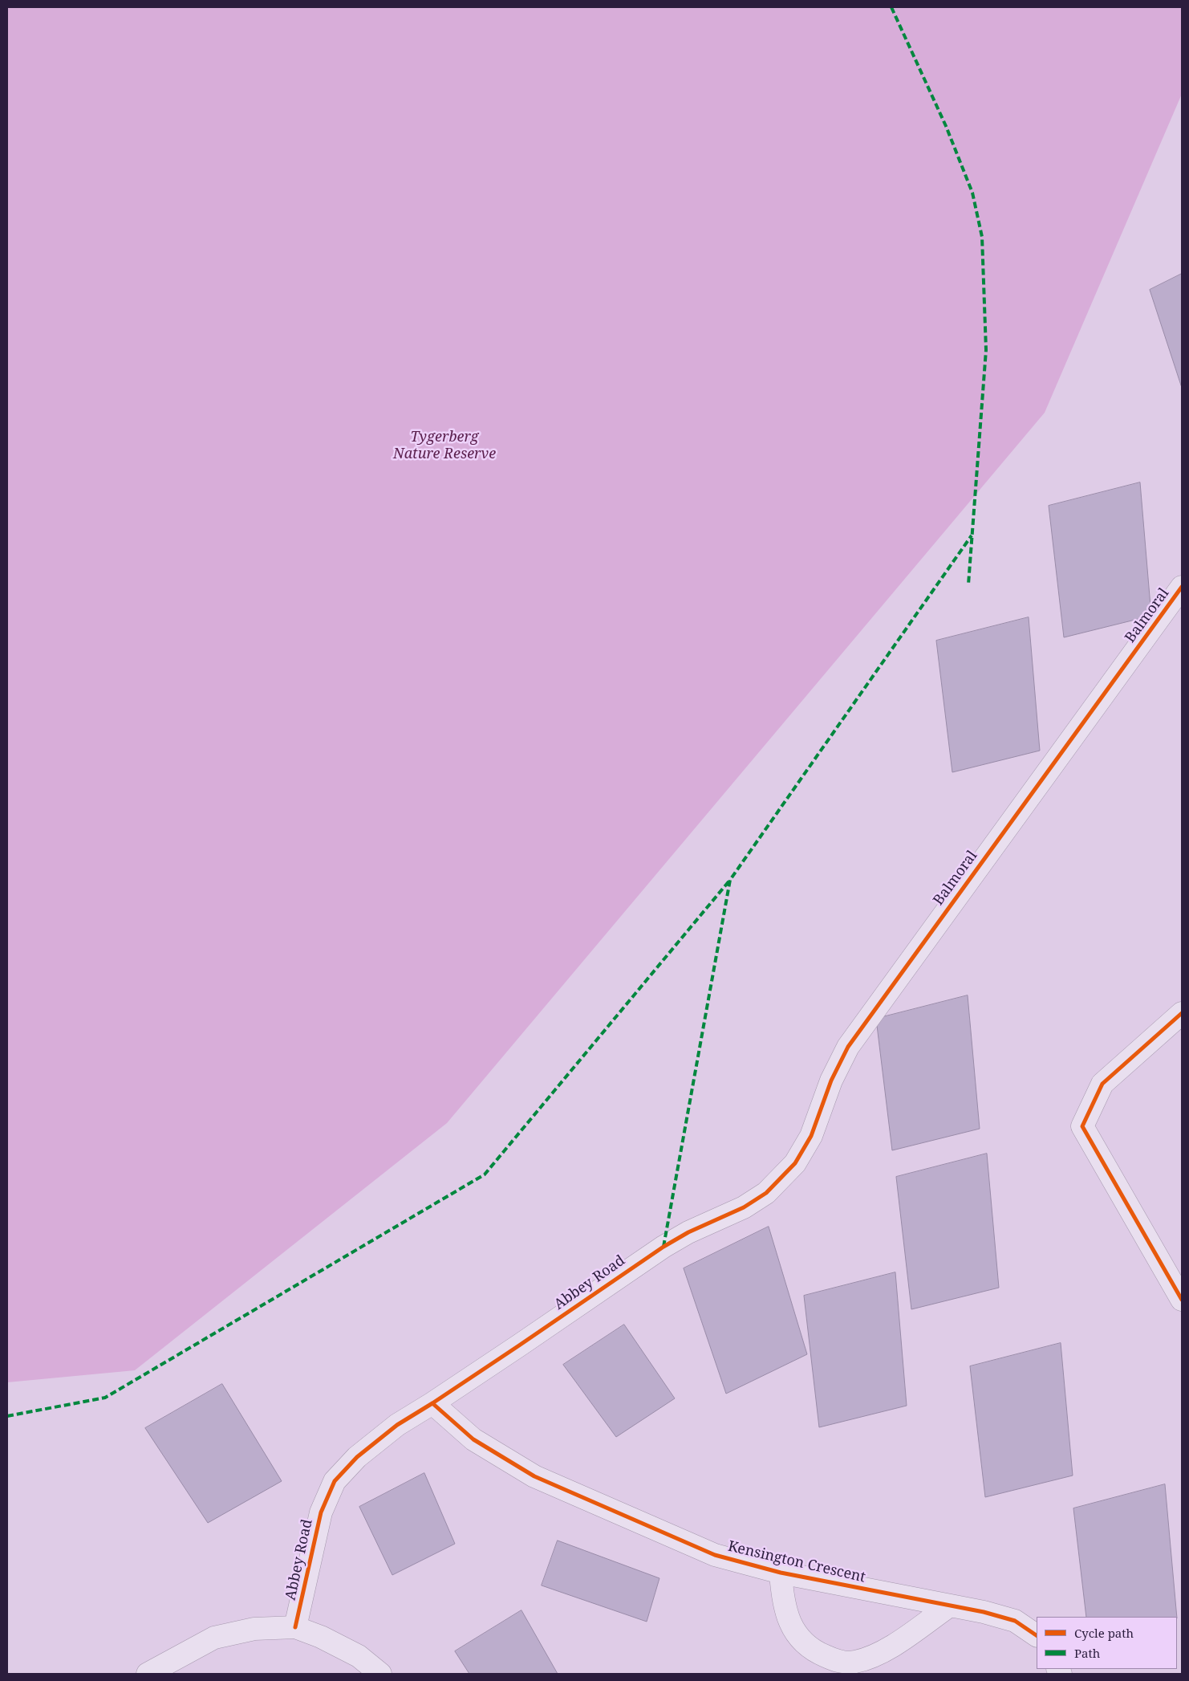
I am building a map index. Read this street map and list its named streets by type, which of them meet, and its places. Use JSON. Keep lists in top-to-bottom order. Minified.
{"streets":{"street":["Balmoral","Abbey Road","Kensington Crescent"]},"crossings":[["Balmoral","Abbey Road"],["Abbey Road","Kensington Crescent"]],"parks":["Tygerberg Nature Reserve"],"legend":["Cycle path","Path"]}
